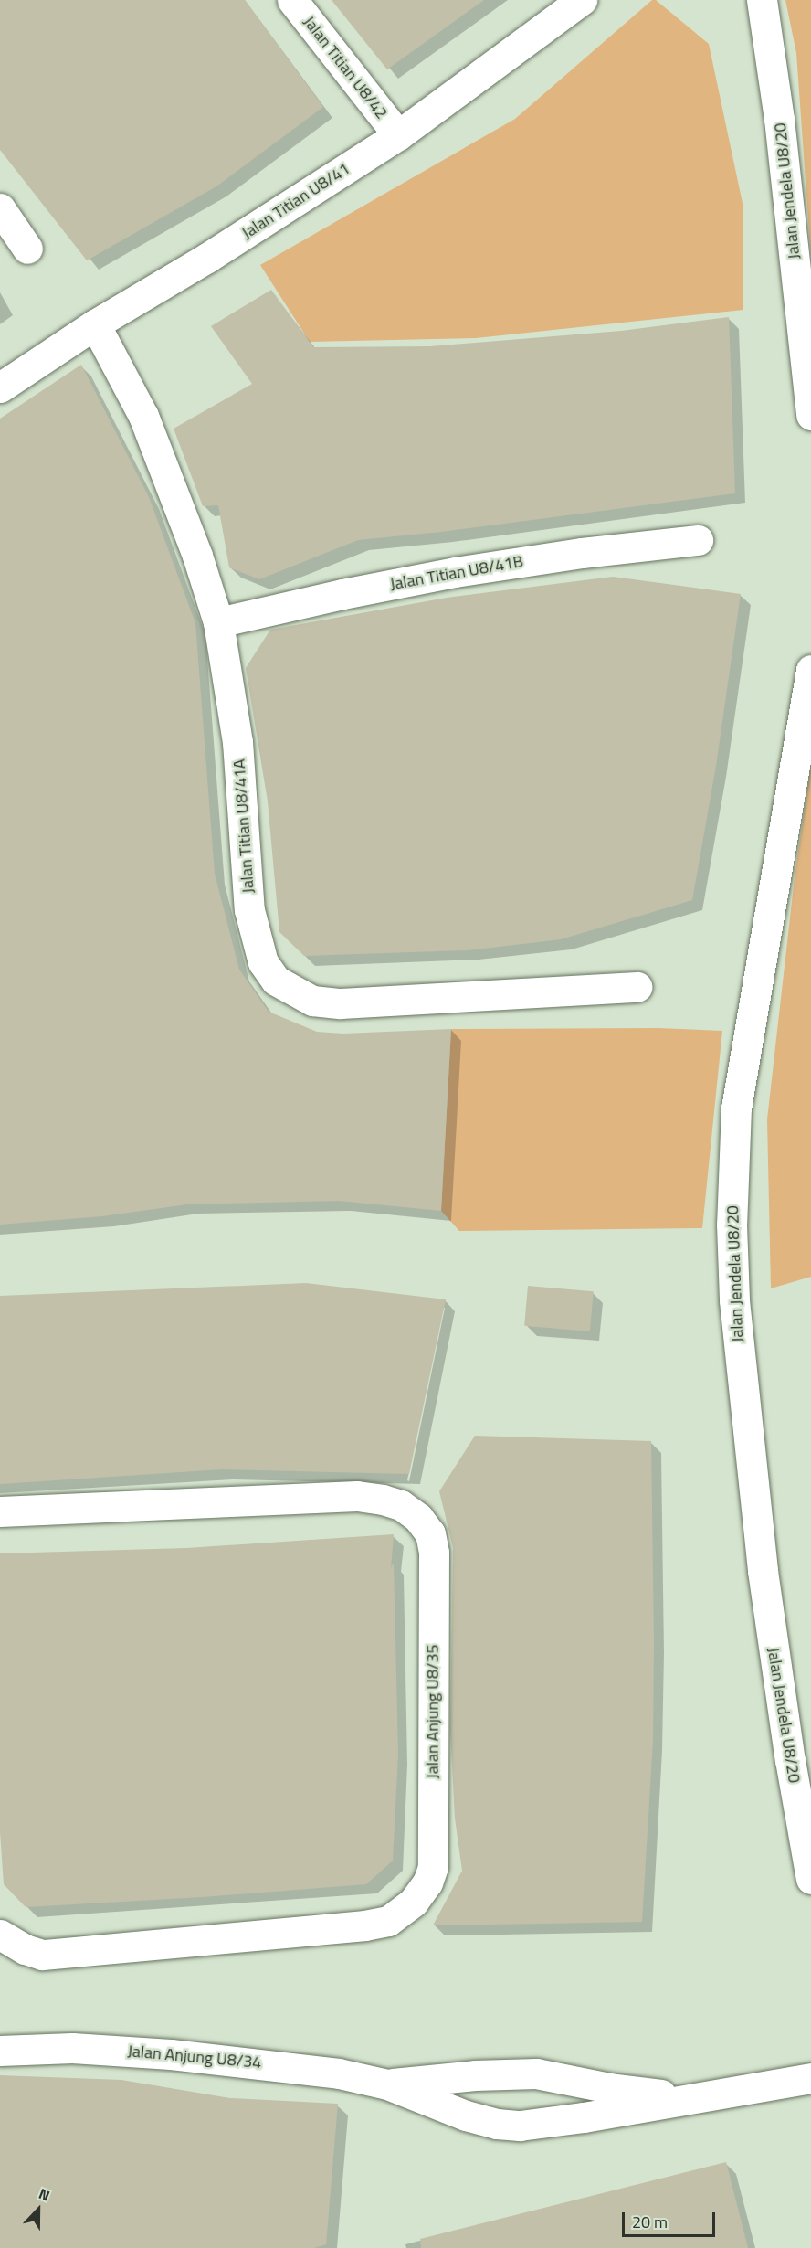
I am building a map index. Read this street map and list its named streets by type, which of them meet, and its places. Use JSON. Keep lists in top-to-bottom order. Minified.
{"streets":{"street":["Jalan Titian U8/42","Jalan Jendela U8/20","Jalan Titian U8/41","Jalan Titian U8/41B","Jalan Titian U8/41A","Jalan Anjung U8/35","Jalan Anjung U8/34"]},"crossings":[["Jalan Titian U8/42","Jalan Titian U8/41"],["Jalan Titian U8/41","Jalan Titian U8/41A"],["Jalan Titian U8/41B","Jalan Titian U8/41A"]],"scale_bar":"20 m","north":"top"}
